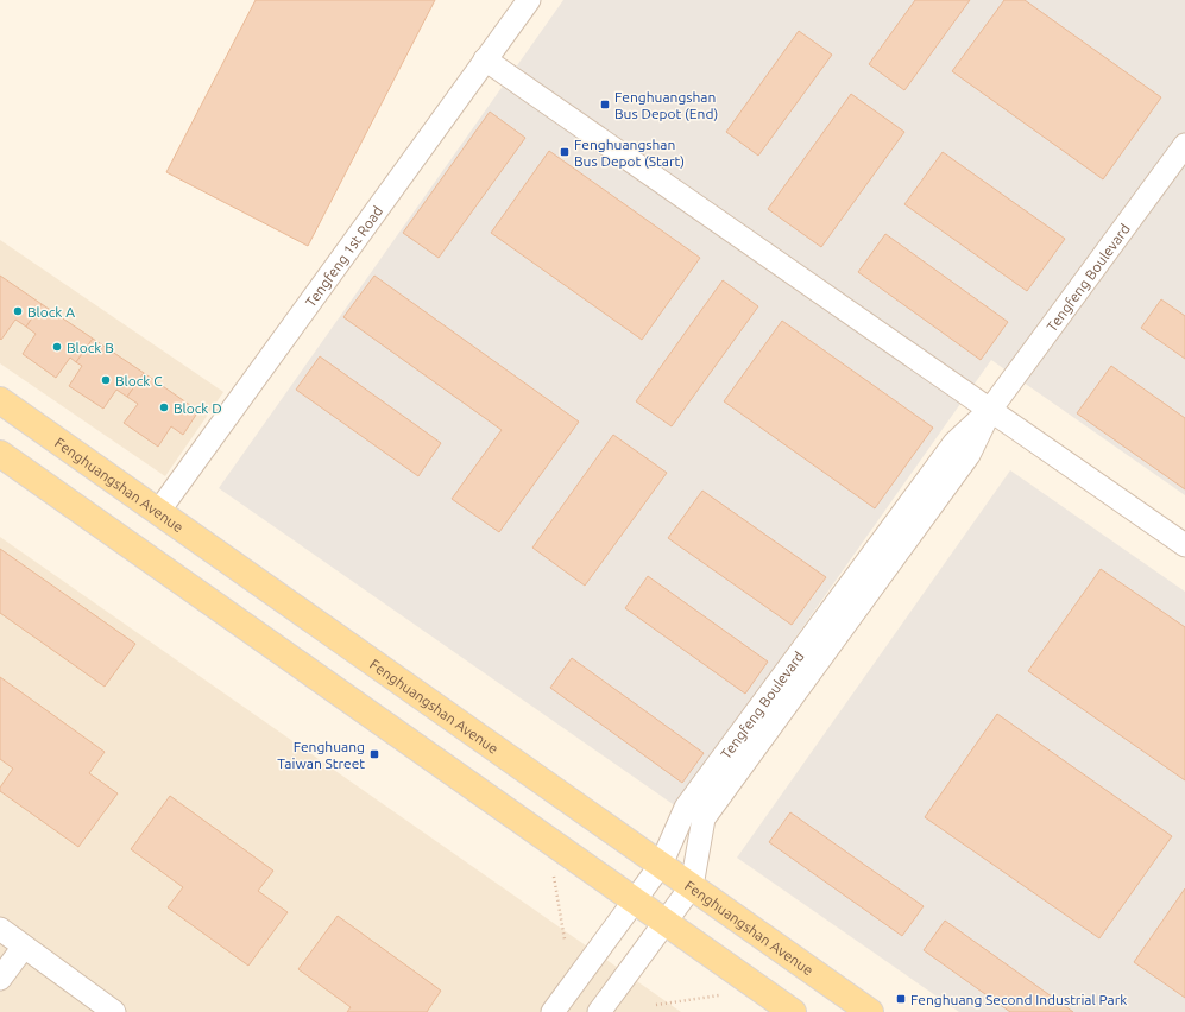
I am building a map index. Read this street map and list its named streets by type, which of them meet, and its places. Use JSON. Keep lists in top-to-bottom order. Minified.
{"streets":{"main road":["Fenghuangshan Avenue"],"street":["Tengfeng 1st Road","Tengfeng Boulevard"]},"crossings":[["Tengfeng 1st Road","Fenghuangshan Avenue"],["Tengfeng Boulevard","Fenghuangshan Avenue"]],"places":{"transit":["Fenghuangshan Bus Depot (End)","Fenghuangshan Bus Depot (Start)","Fenghuang Taiwan Street","Fenghuang Second Industrial Park"],"other":["Block A","Block B","Block C","Block D"]}}
